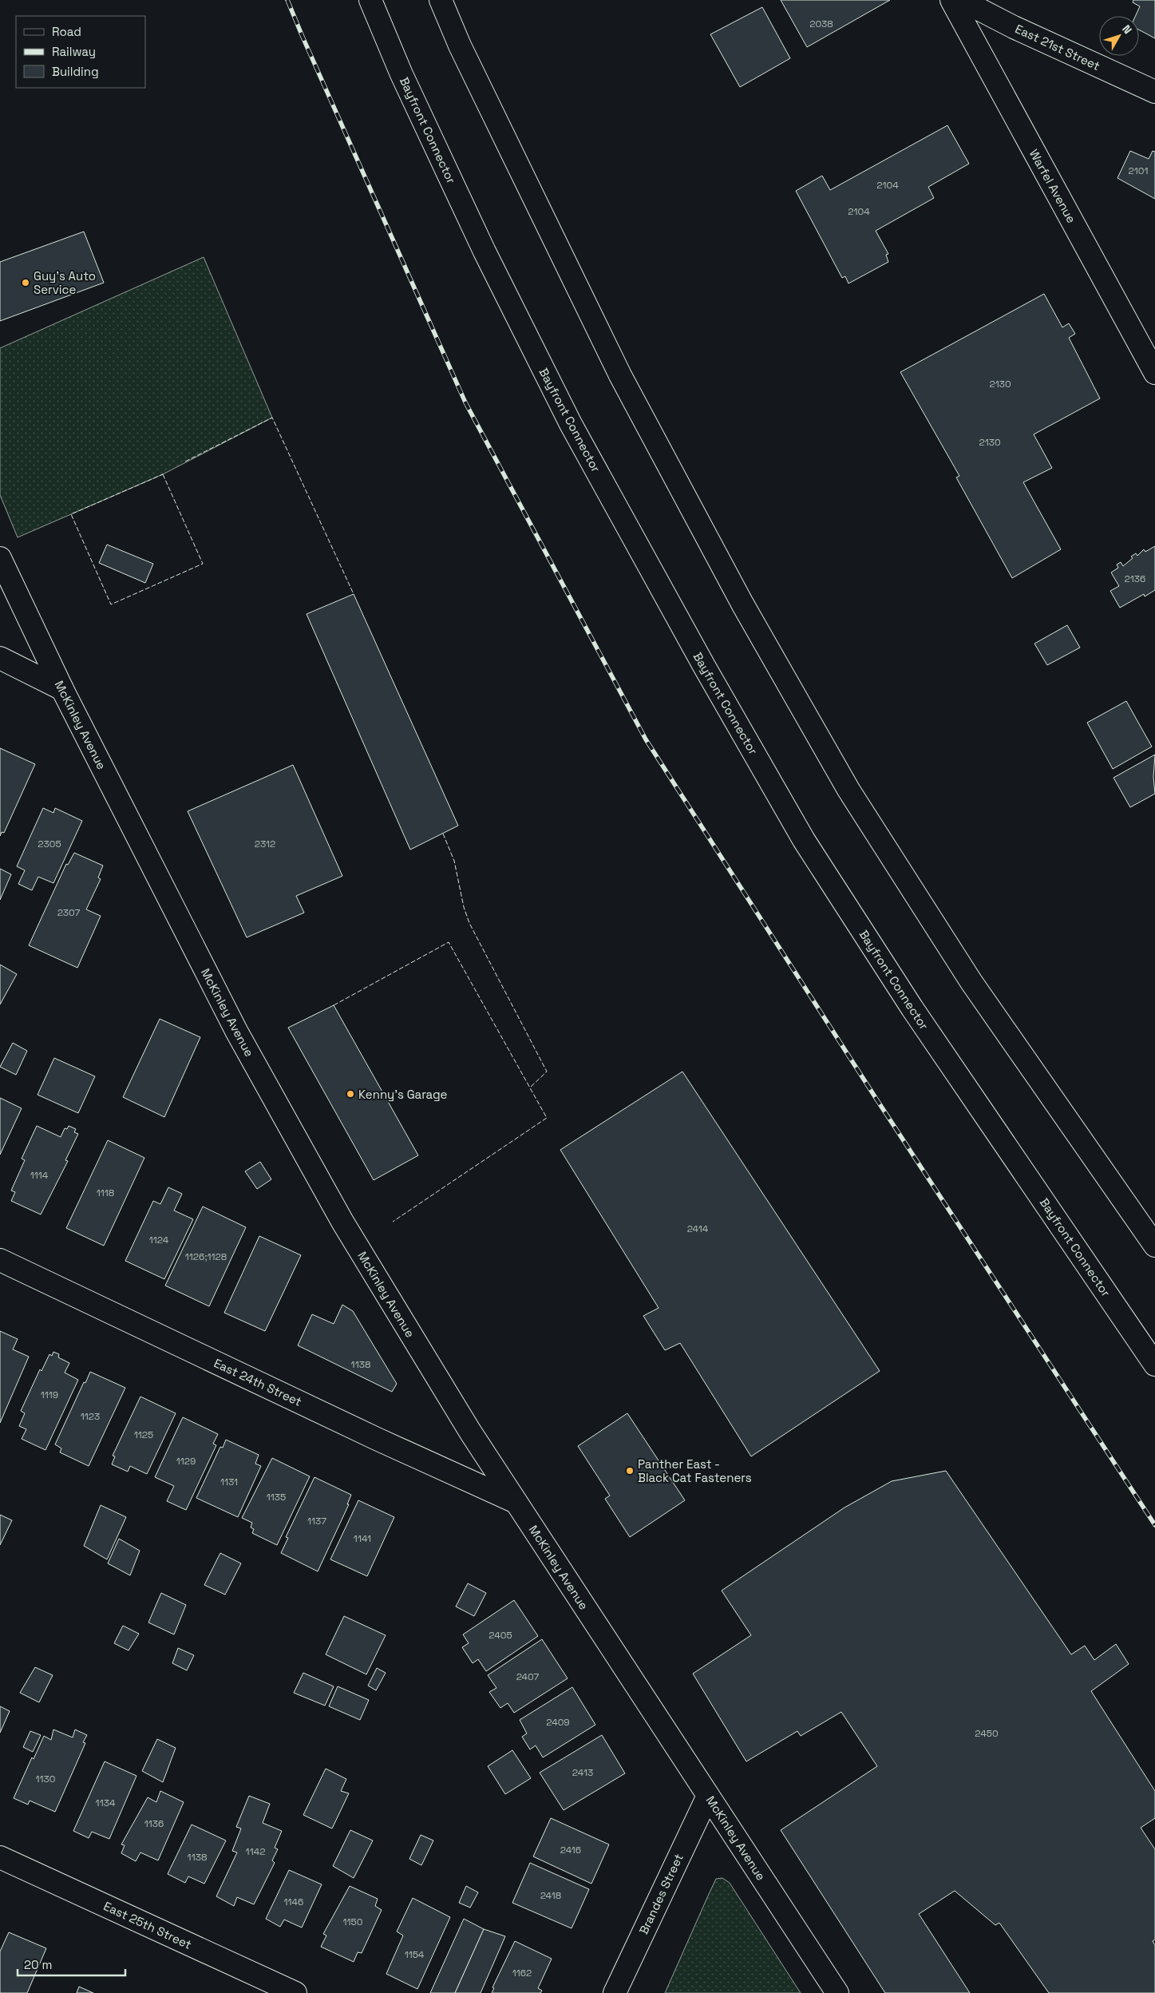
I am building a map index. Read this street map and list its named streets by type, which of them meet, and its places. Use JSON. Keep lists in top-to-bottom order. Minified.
{"streets":{"main road":["East 21st Street","Bayfront Connector","Warfel Avenue","McKinley Avenue","East 24th Street","Brandes Street","East 25th Street"]},"crossings":[["McKinley Avenue","East 24th Street"],["McKinley Avenue","Brandes Street"]],"places":["Guy's Auto Service","Kenny's Garage","Panther East - Black Cat Fasteners"],"house_numbers":["2038","2101","2104","2104","2130","2130","2136","2305","2312","2307","1114","1118","2414","1124","1126;1128","1138","1119","1123","1125","1129","1131","1135","1137","1141","2405","2407","2409","2450","2413","1130","1134","1136","2416","1142","1138","2418","1146","1150","1154","1162"],"legend":["Road","Railway","Building"],"scale_bar":"20 m","north":"top right"}
